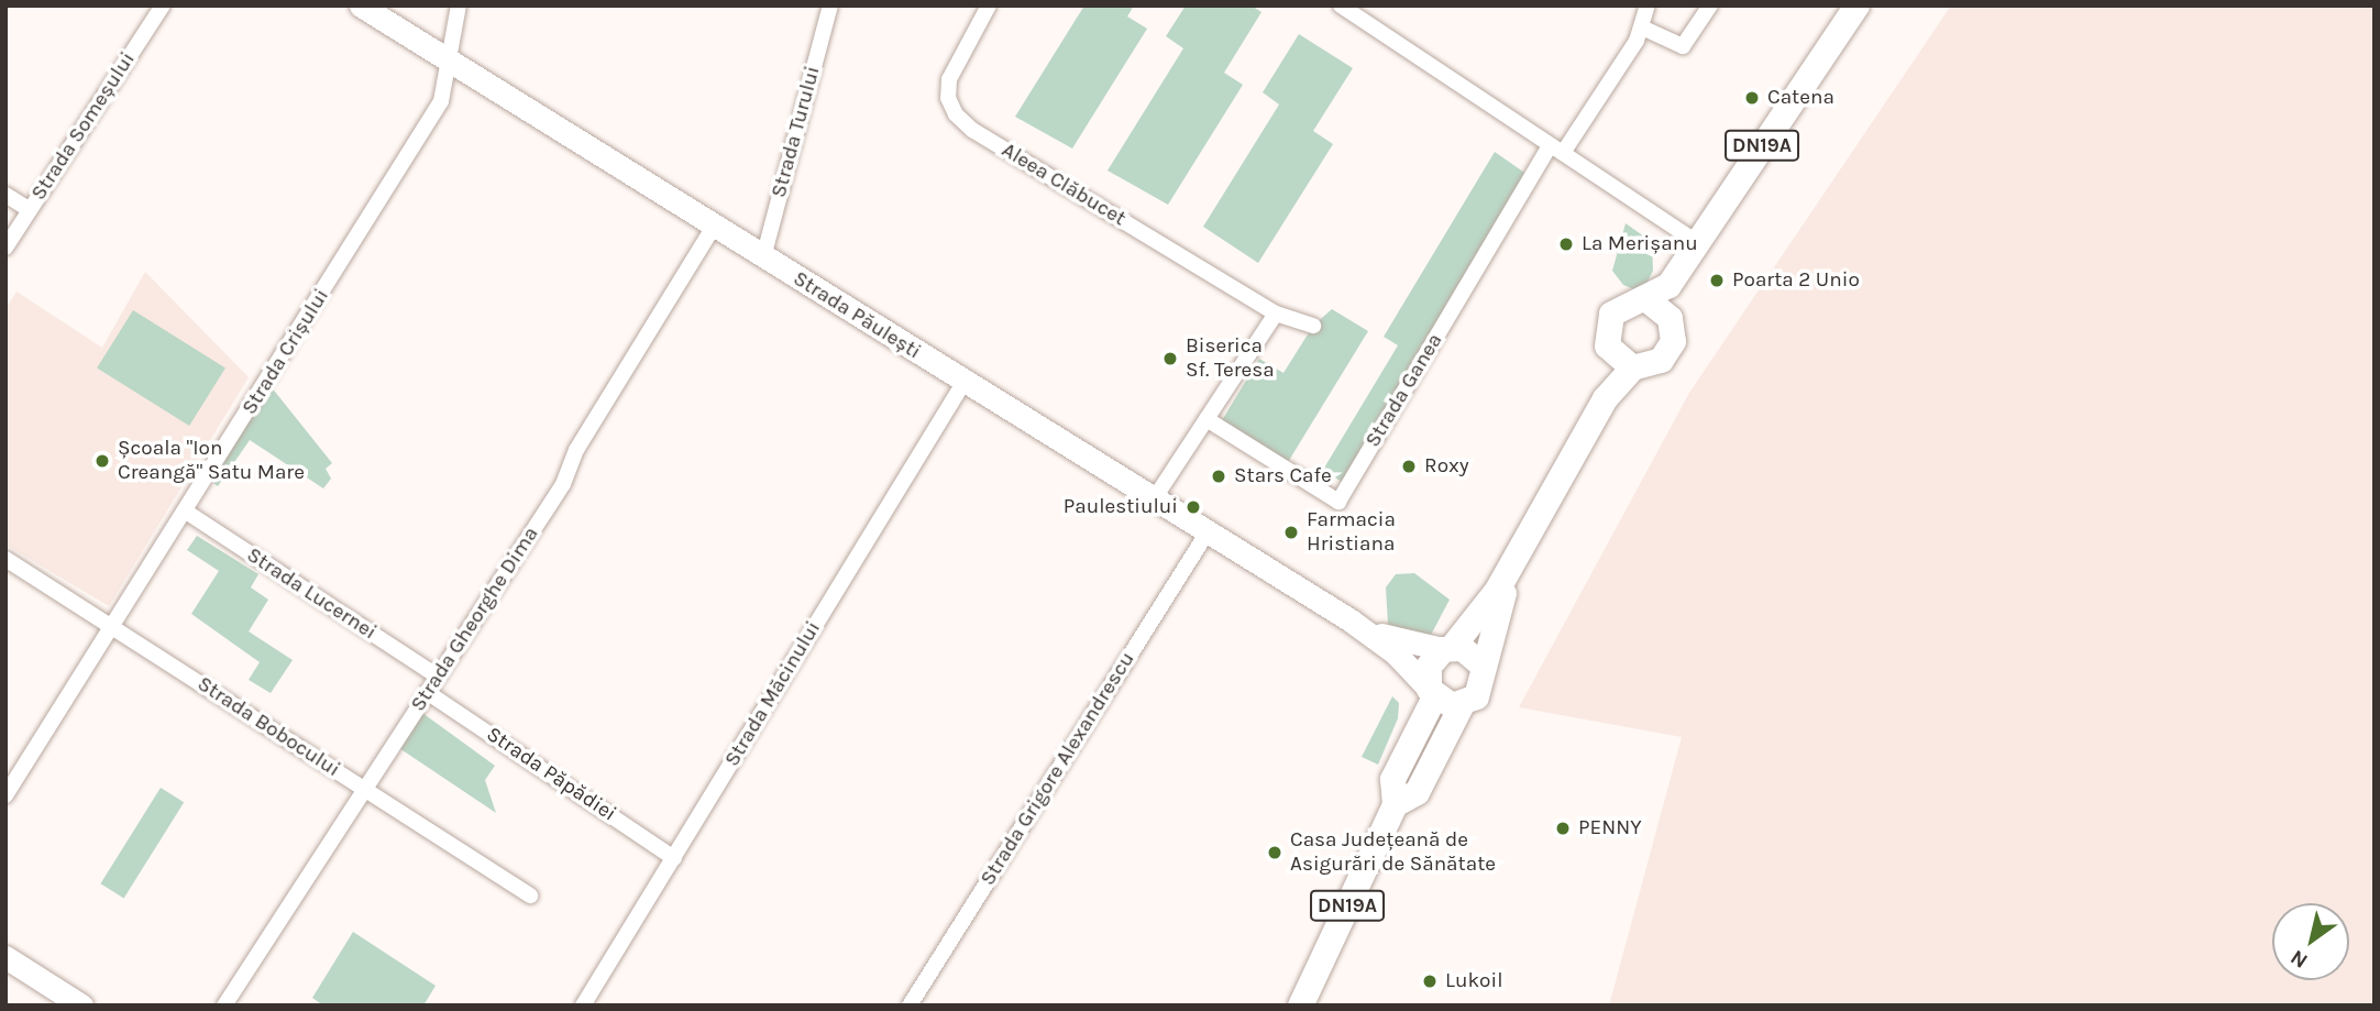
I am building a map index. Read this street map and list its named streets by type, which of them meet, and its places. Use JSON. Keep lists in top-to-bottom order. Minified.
{"streets":{"main road":["DN19A","Strada Păulești"],"street":["Strada Someșului","Strada Turului","Aleea Clăbucet","Strada Crișului","Strada Ganea","Strada Lucernei","Strada Gheorghe Dima","Strada Măcinului","Strada Bobocului","Strada Grigore Alexandrescu","Strada Păpădiei"]},"crossings":[["Strada Turului","Strada Păulești"],["DN19A","Strada Păulești"],["Strada Păulești","Strada Crișului"],["Strada Păulești","Strada Gheorghe Dima"],["Strada Păulești","Strada Măcinului"],["Strada Păulești","Strada Grigore Alexandrescu"],["Strada Crișului","Strada Lucernei"],["Strada Crișului","Strada Bobocului"],["Strada Lucernei","Strada Gheorghe Dima"],["Strada Gheorghe Dima","Strada Bobocului"],["Strada Gheorghe Dima","Strada Păpădiei"],["Strada Măcinului","Strada Păpădiei"]],"places":["Catena","La Merișanu","Poarta 2 Unio","Biserica Sf. Teresa","Școala \"Ion Creangă\" Satu Mare","Roxy","Stars Cafe","Paulestiului","Farmacia Hristiana","PENNY","Casa Județeană de Asigurări de Sănătate","Lukoil"],"north":"bottom left"}
